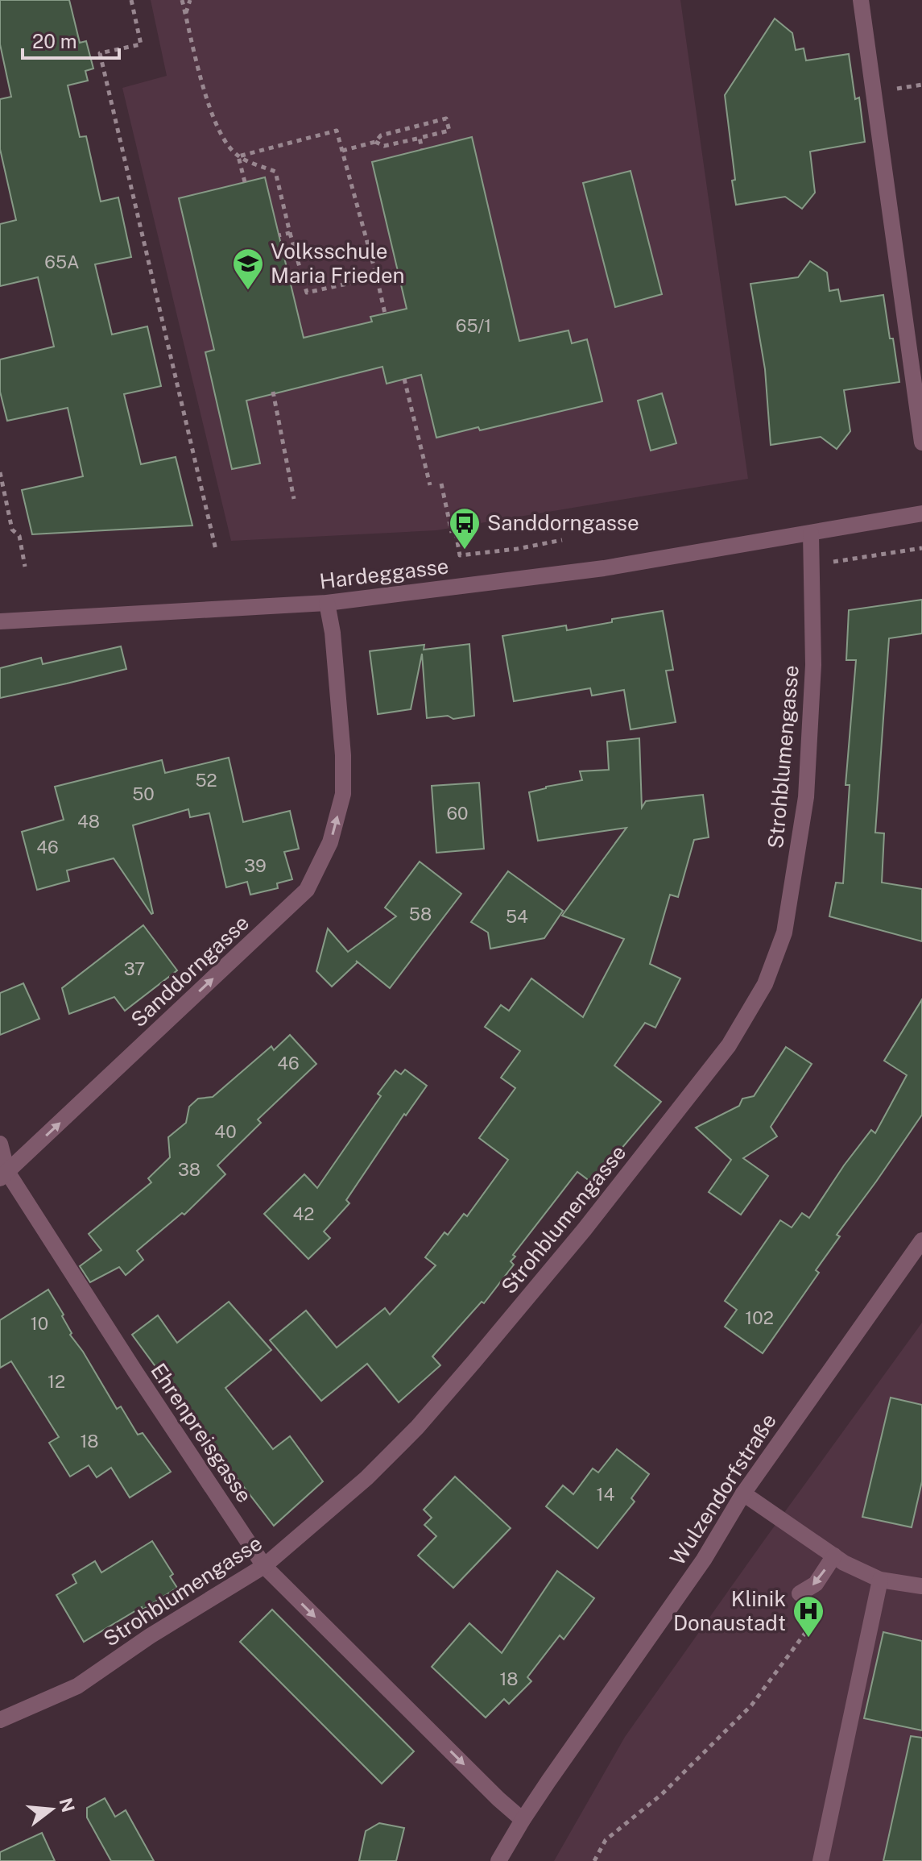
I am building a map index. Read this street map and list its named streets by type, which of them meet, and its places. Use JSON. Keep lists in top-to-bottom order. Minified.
{"streets":{"street":["Hardeggasse","Strohblumengasse","Sanddorngasse","Ehrenpreisgasse","Wulzendorfstraße"]},"crossings":[["Hardeggasse","Strohblumengasse"],["Hardeggasse","Sanddorngasse"],["Strohblumengasse","Ehrenpreisgasse"],["Sanddorngasse","Ehrenpreisgasse"],["Ehrenpreisgasse","Wulzendorfstraße"]],"one_way":["Sanddorngasse","Ehrenpreisgasse"],"places":{"school or university":["Volksschule Maria Frieden"],"bus stop":["Sanddorngasse"],"hospital":["Klinik Donaustadt"]},"house_numbers":["65A","65/1","52","50","60","48","46","39","58","54","37","46","40","38","42","102","10","12","18","14","18"],"scale_bar":"20 m","north":"right"}
